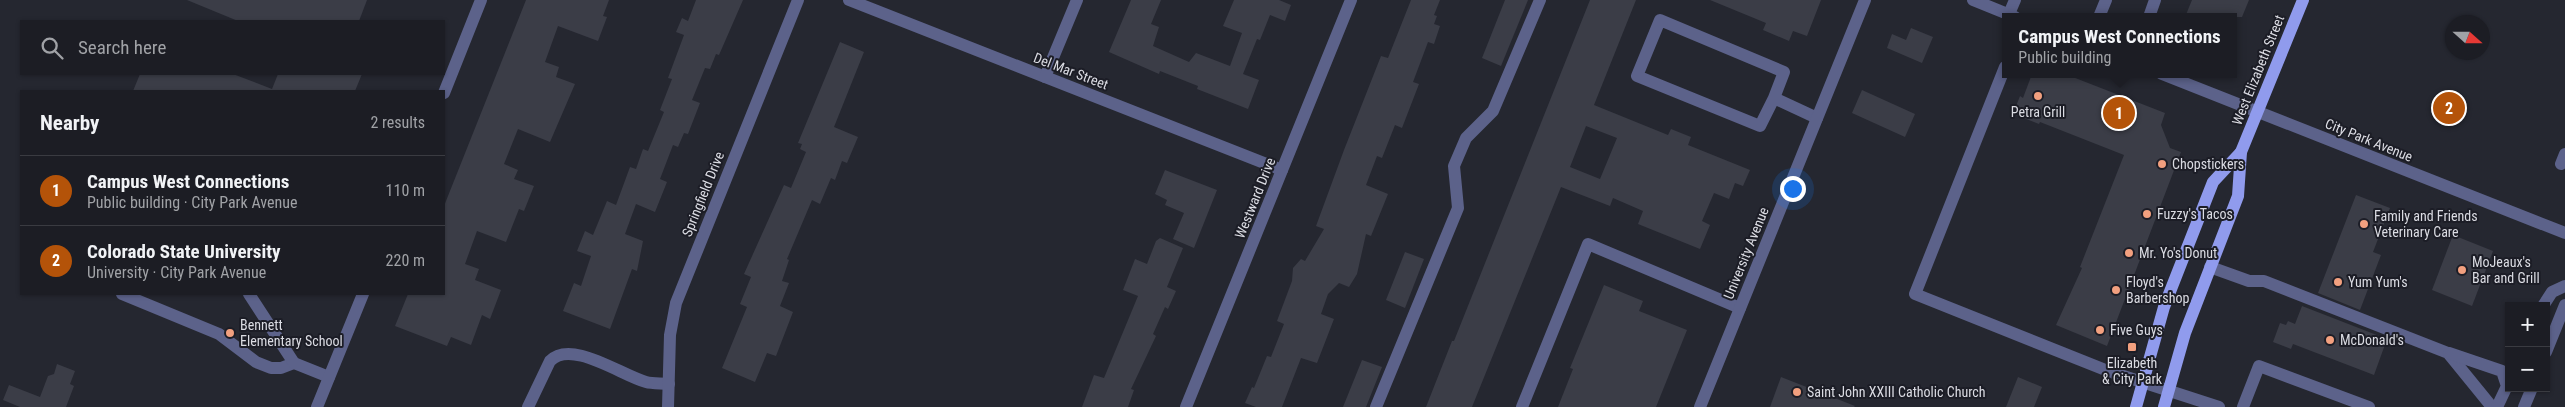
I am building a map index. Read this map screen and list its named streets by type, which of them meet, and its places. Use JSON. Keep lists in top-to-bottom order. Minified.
{"streets":{"main road":["West Elizabeth Street"],"street":["Del Mar Street","City Park Avenue","Springfield Drive","Westward Drive","University Avenue"]},"crossings":[["West Elizabeth Street","City Park Avenue"],["Del Mar Street","Westward Drive"]],"places":{"other":["Petra Grill","Chopstickers","Fuzzy's Tacos","Family and Friends Veterinary Care","Mr. Yo's Donut","MoJeaux's Bar and Grill","Yum Yum's","Floyd's Barbershop","Five Guys","Bennett Elementary School","McDonald's","Saint John XXIII Catholic Church"],"transit":["Elizabeth & City Park"]},"north":"right","page":{"popup":["Campus West Connections","Public building"],"search":"Search here","pins":["2","1"],"heading":["Nearby","2 results"],"list":[{"mark":"1","name":"Campus West Connections","note":"Public building · City Park Avenue","value":"110 m"},{"mark":"2","name":"Colorado State University","note":"University · City Park Avenue","value":"220 m"}],"map_buttons":["+","−"]}}
